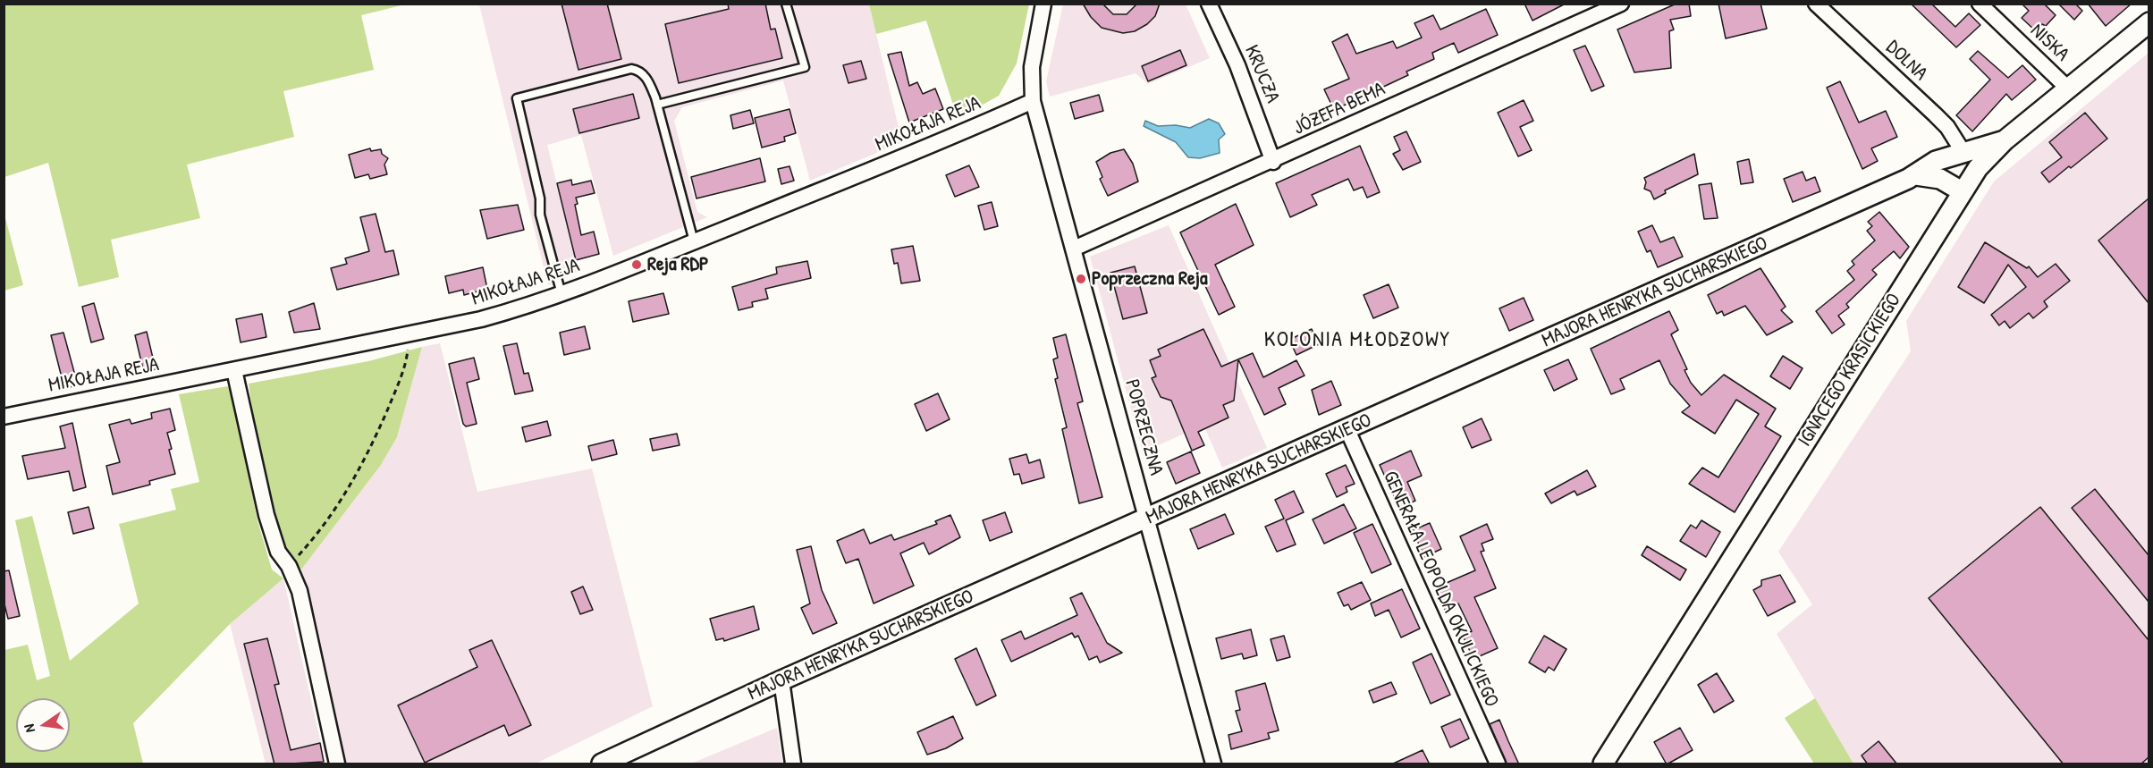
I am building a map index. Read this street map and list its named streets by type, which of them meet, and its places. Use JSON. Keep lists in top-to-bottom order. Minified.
{"streets":{"street":["NISKA","DOLNA","KRUCZA","JÓZEFA BEMA","MIKOŁAJA REJA","MAJORA HENRYKA SUCHARSKIEGO","IGNACEGO KRASICKIEGO","POPRZECZNA","GENERAŁA LEOPOLDA OKULICKIEGO"]},"crossings":[["NISKA","IGNACEGO KRASICKIEGO"],["DOLNA","MAJORA HENRYKA SUCHARSKIEGO"],["KRUCZA","JÓZEFA BEMA"],["JÓZEFA BEMA","POPRZECZNA"],["MIKOŁAJA REJA","POPRZECZNA"],["MAJORA HENRYKA SUCHARSKIEGO","IGNACEGO KRASICKIEGO"],["MAJORA HENRYKA SUCHARSKIEGO","POPRZECZNA"],["MAJORA HENRYKA SUCHARSKIEGO","GENERAŁA LEOPOLDA OKULICKIEGO"]],"districts":["KOLONIA MŁODZOWY"],"places":["Reja RDP","Poprzeczna Reja"],"north":"left"}
